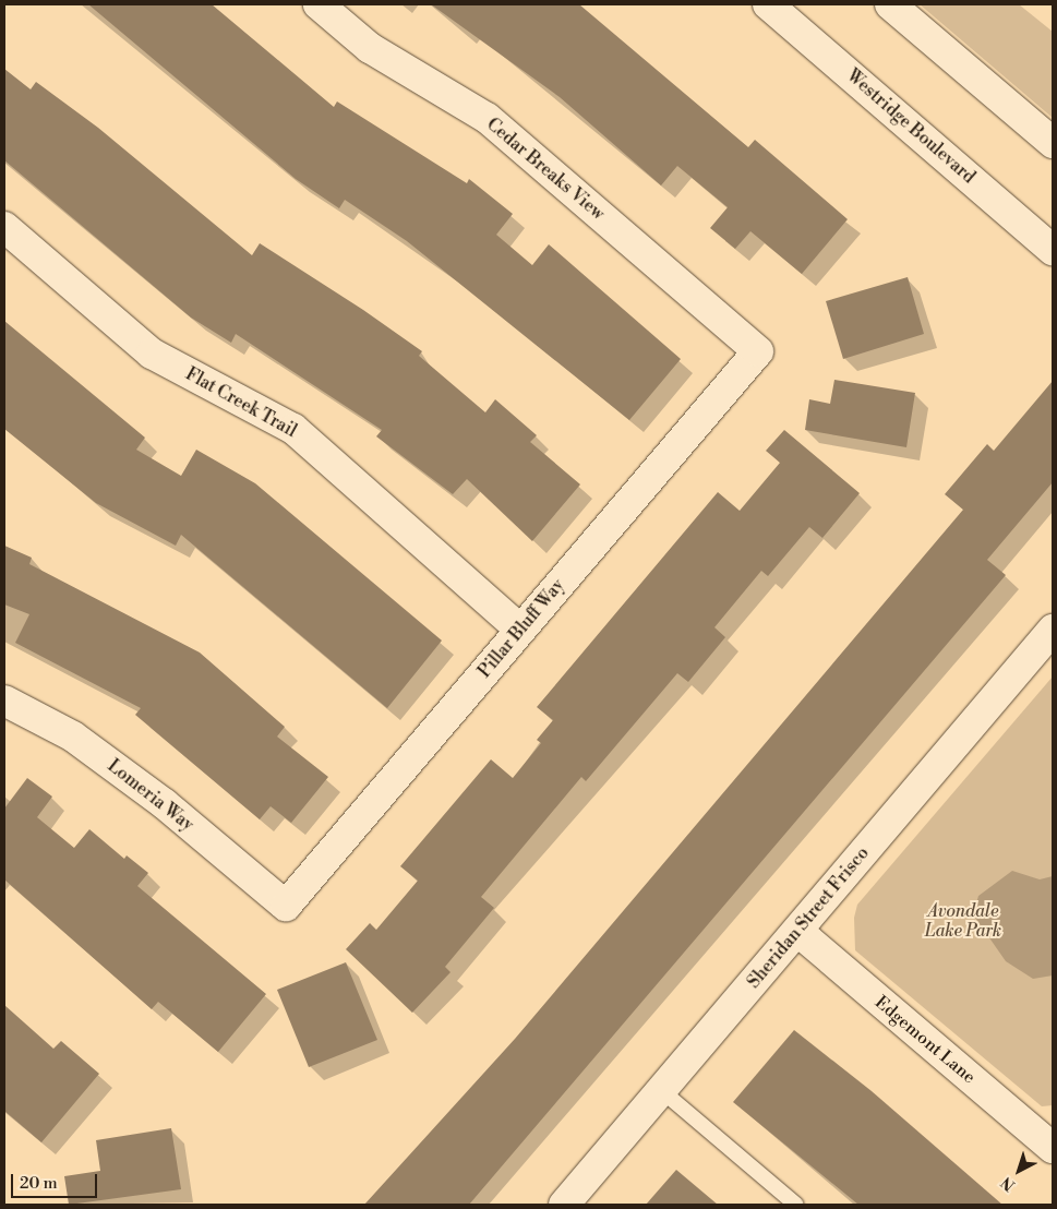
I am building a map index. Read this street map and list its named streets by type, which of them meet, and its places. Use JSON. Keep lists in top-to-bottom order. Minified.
{"streets":{"street":["Westridge Boulevard","Cedar Breaks View","Flat Creek Trail","Pillar Bluff Way","Lomeria Way","Sheridan Street Frisco","Edgemont Lane"]},"crossings":[["Cedar Breaks View","Pillar Bluff Way"],["Flat Creek Trail","Pillar Bluff Way"],["Pillar Bluff Way","Lomeria Way"],["Sheridan Street Frisco","Edgemont Lane"]],"parks":["Avondale Lake Park"],"scale_bar":"20 m","north":"bottom left"}
